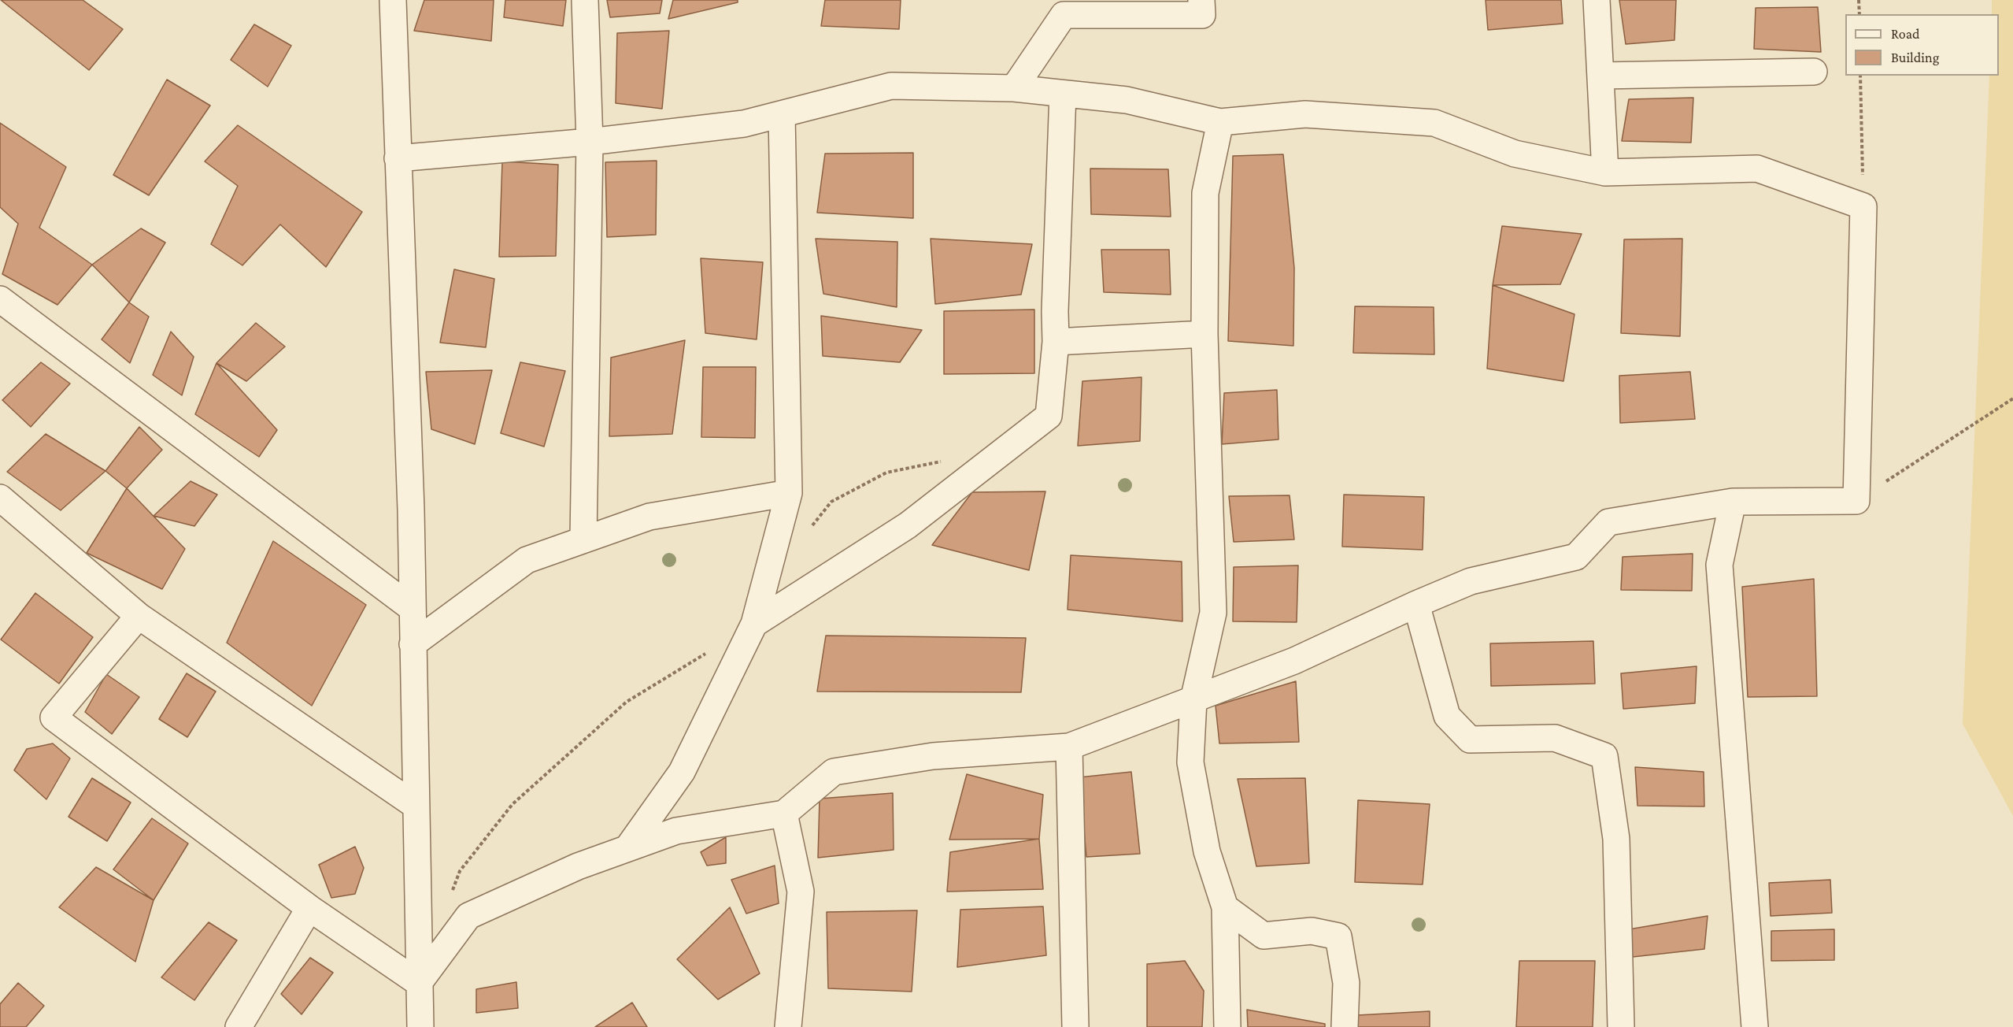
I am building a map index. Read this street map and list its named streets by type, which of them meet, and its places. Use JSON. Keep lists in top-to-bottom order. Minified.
{"legend":["Road","Building"]}
